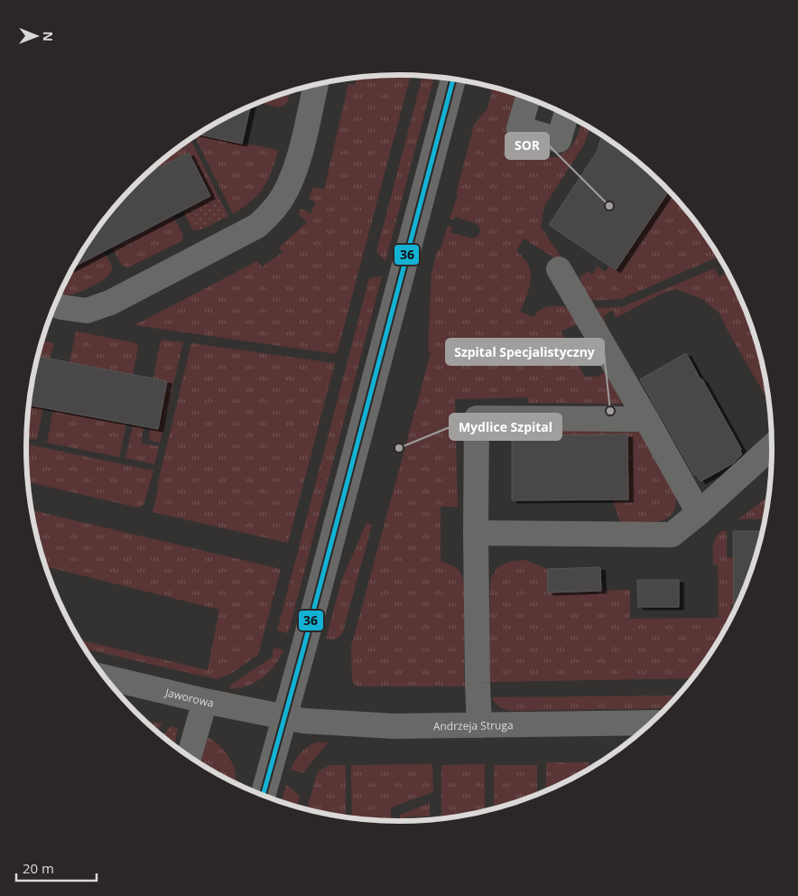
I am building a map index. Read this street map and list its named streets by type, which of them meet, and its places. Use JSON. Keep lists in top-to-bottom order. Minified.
{"streets":{"street":["Jaworowa","Andrzeja Struga"]},"crossings":[["Jaworowa","Andrzeja Struga"]],"places":["SOR","Szpital Specjalistyczny","Mydlice Szpital"],"lines":["transit line 36"],"scale_bar":"20 m","north":"right"}
